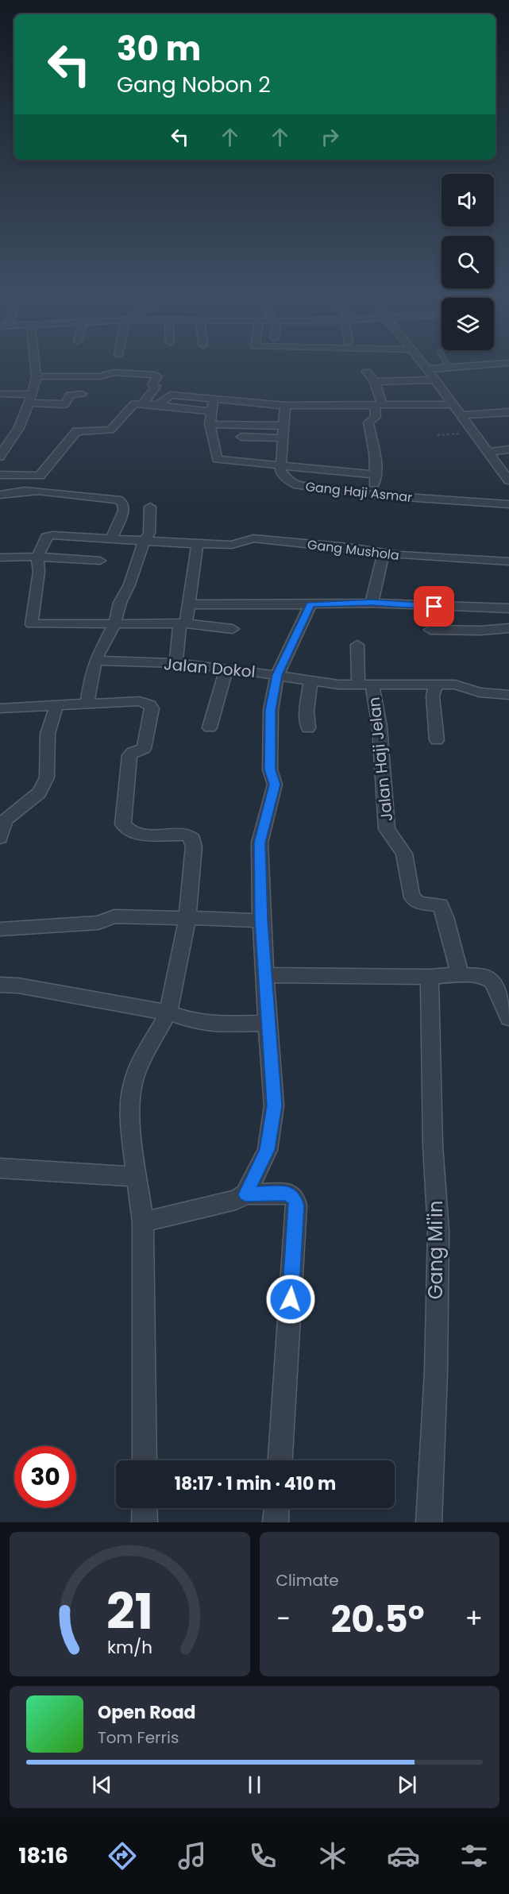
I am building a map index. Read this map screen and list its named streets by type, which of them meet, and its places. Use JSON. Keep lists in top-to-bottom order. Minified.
{"streets":{"street":["Gang Haji Asmar","Gang Mushola","Jalan Dokol","Jalan Haji Jelan","Gang Mi'in"]},"crossings":[["Jalan Dokol","Jalan Haji Jelan"]],"page":{"turn":["30 m","Gang Nobon 2"],"limit":"30","trip":"18:17 · 1 min · 410 m","tile":"Climate","heat":["−","20.5°","+"],"song":["Open Road","Tom Ferris"],"tabs":"18:16","gauge":["21","km/h"]}}
